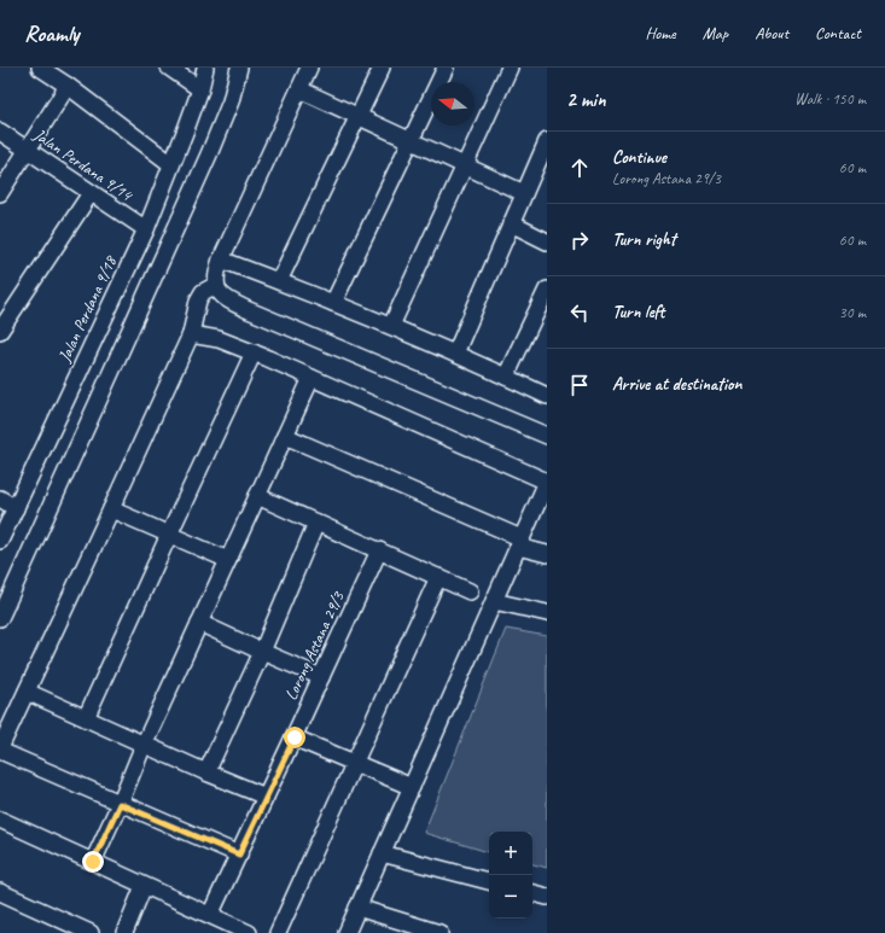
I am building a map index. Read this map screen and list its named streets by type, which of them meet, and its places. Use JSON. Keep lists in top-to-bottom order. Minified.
{"streets":{"street":["Jalan Perdana 9/14","Jalan Perdana 9/18","Lorong Astana 29/3"]},"crossings":[["Jalan Perdana 9/14","Jalan Perdana 9/18"]],"north":"left","page":{"header":"Roamly","nav":["Home","Map","About","Contact"],"heading":["2 min","Walk · 150 m"],"list":[["Continue","Lorong Astana 29/3","60 m"],["Turn right","60 m"],["Turn left","30 m"],"Arrive at destination"],"map_buttons":["+","−"]}}
